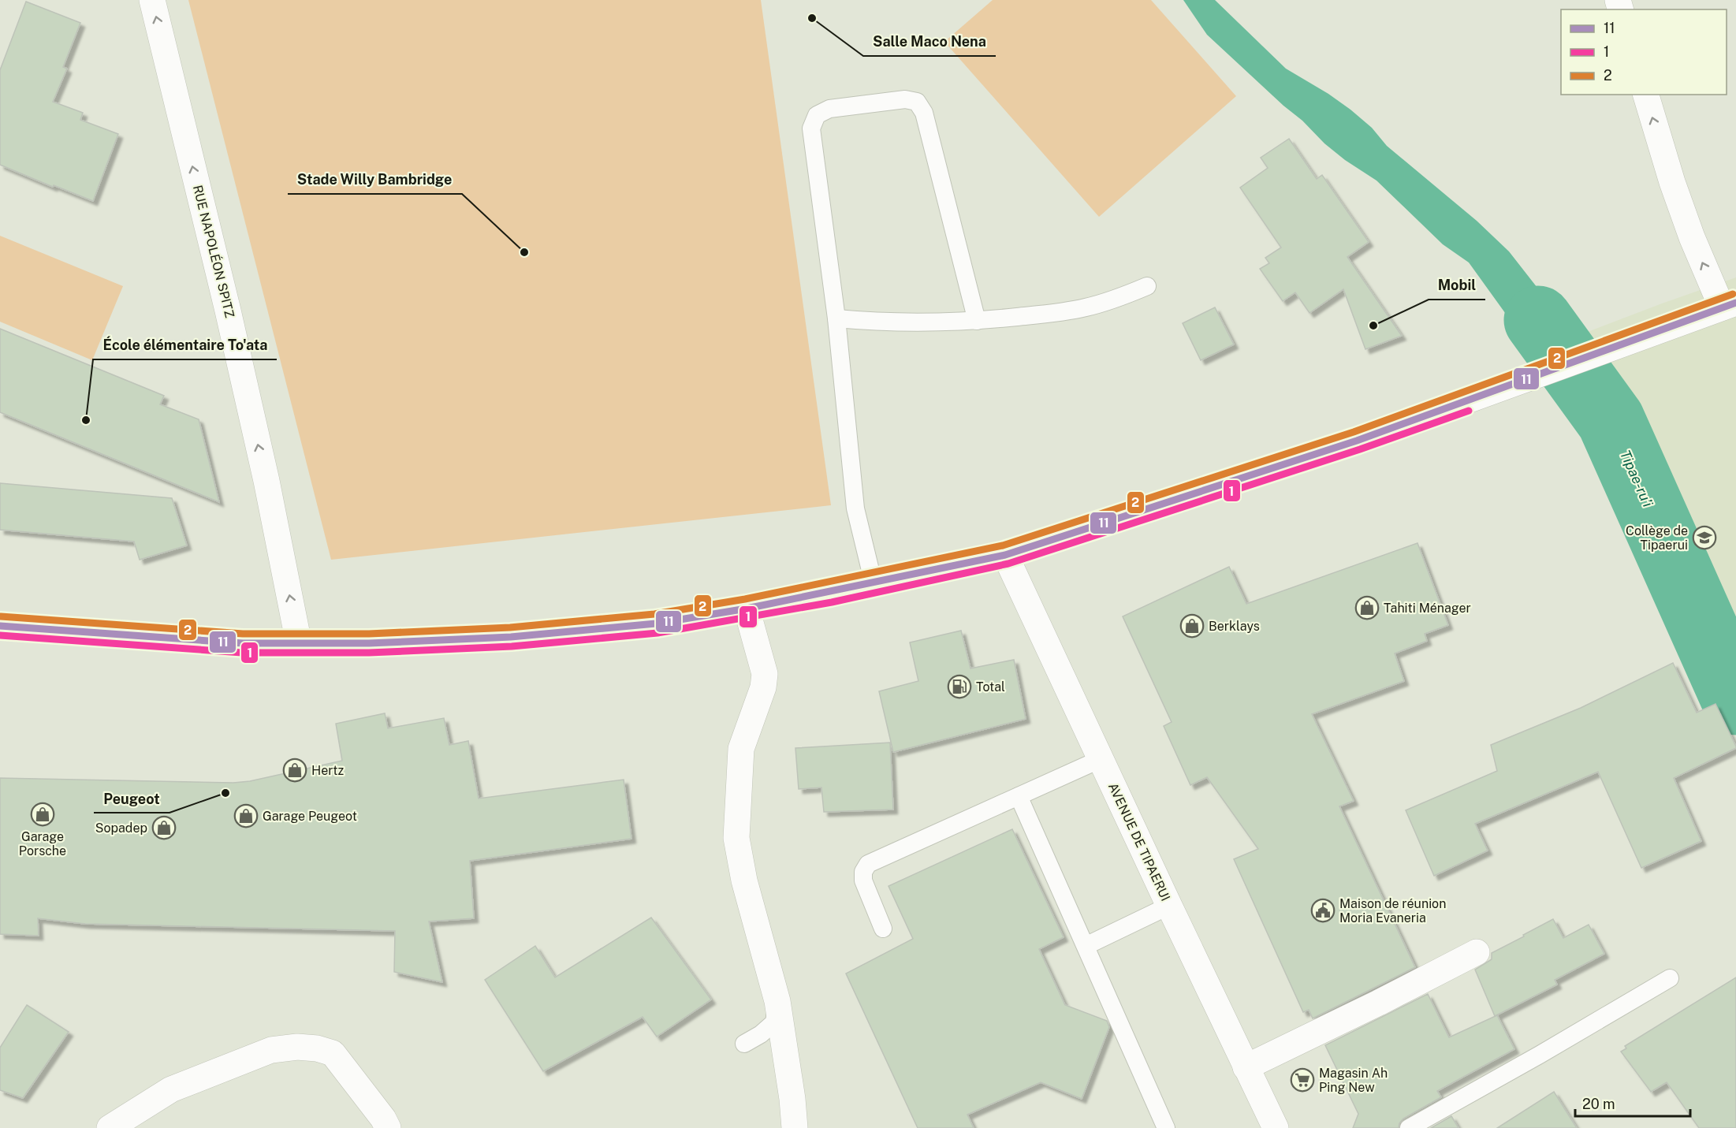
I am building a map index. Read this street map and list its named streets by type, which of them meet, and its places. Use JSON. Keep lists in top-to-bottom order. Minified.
{"streets":{"main road":["RUE NAPOLÉON SPITZ","AVENUE DE TIPAERUI"]},"one_way":["RUE NAPOLÉON SPITZ"],"water":["Tipae-ru’i"],"places":{"other":["Salle Maco Nena","Stade Willy Bambridge","Mobil","École élémentaire To'ata","Peugeot"],"school or university":["Collège de Tipaerui"],"shop":["Tahiti Ménager","Berklays","Hertz","Garage Porsche","Garage Peugeot","Sopadep"],"fuel station":["Total"],"public building":["Maison de réunion Moria Evaneria"],"supermarket":["Magasin Ah Ping New"]},"lines":["transit line 2","transit line 11","transit line 1"],"legend":["11","1","2"],"scale_bar":"20 m"}
